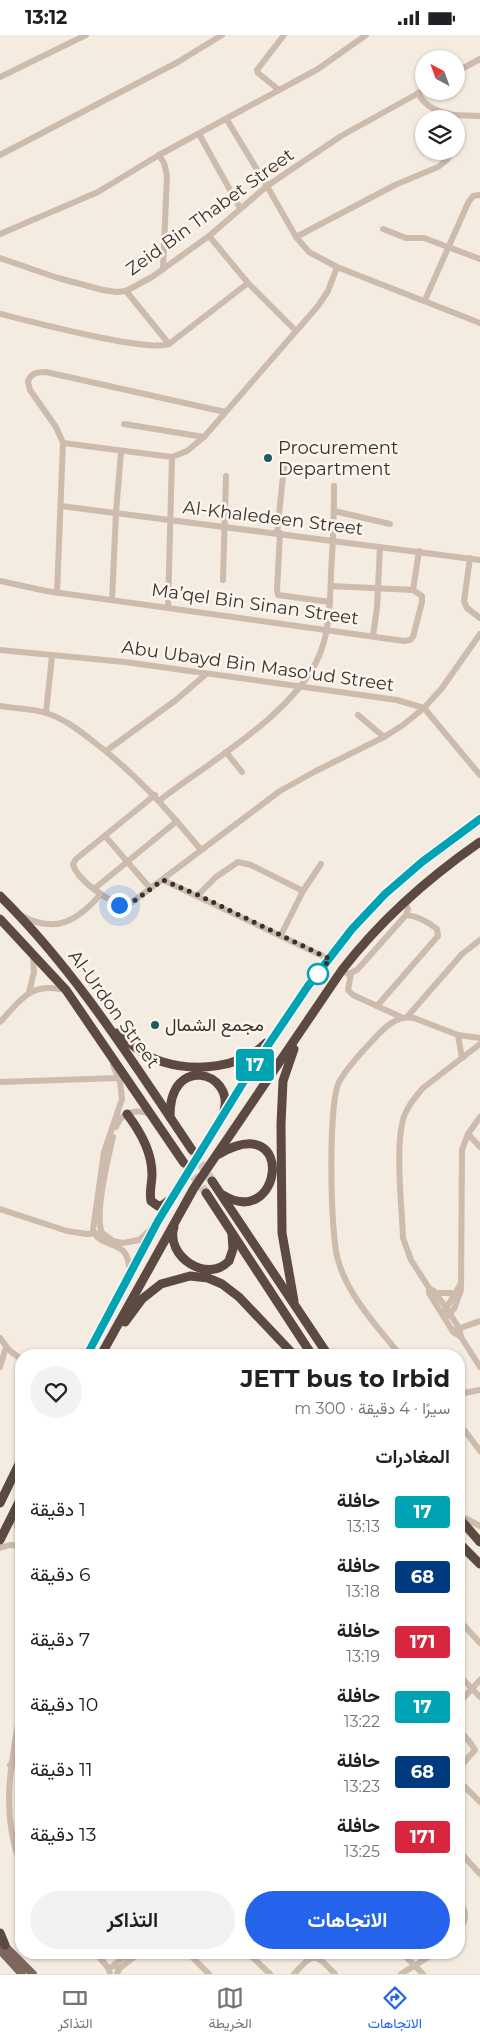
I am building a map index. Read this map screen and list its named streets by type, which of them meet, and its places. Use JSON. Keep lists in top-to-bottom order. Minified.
{"streets":{"highway":["Al-Urdon Street"],"street":["Zeid Bin Thabet Street","Al-Khaledeen Street","Ma’qel Bin Sinan Street","Abu Ubayd Bin Maso'ud Street"]},"crossings":[["Al-Khaledeen Street","Ma’qel Bin Sinan Street"]],"places":["Procurement Department","مجمع الشمال"],"lines":["bus line 17"],"north":"top left","page":{"status":"13:12","on_map":"17","heading":[["JETT bus to Irbid","سيرًا · 4 دقيقة · 300 m"],"المغادرات"],"list":[{"mark":"17","name":"حافلة","note":"13:13","value":"1 دقيقة"},{"mark":"68","name":"حافلة","note":"13:18","value":"6 دقيقة"},{"mark":"171","name":"حافلة","note":"13:19","value":"7 دقيقة"},{"mark":"17","name":"حافلة","note":"13:22","value":"10 دقيقة"},{"mark":"68","name":"حافلة","note":"13:23","value":"11 دقيقة"},{"mark":"171","name":"حافلة","note":"13:25","value":"13 دقيقة"}],"buttons":["الاتجاهات","التذاكر"],"tabs":["الاتجاهات","الخريطة","التذاكر"]}}
